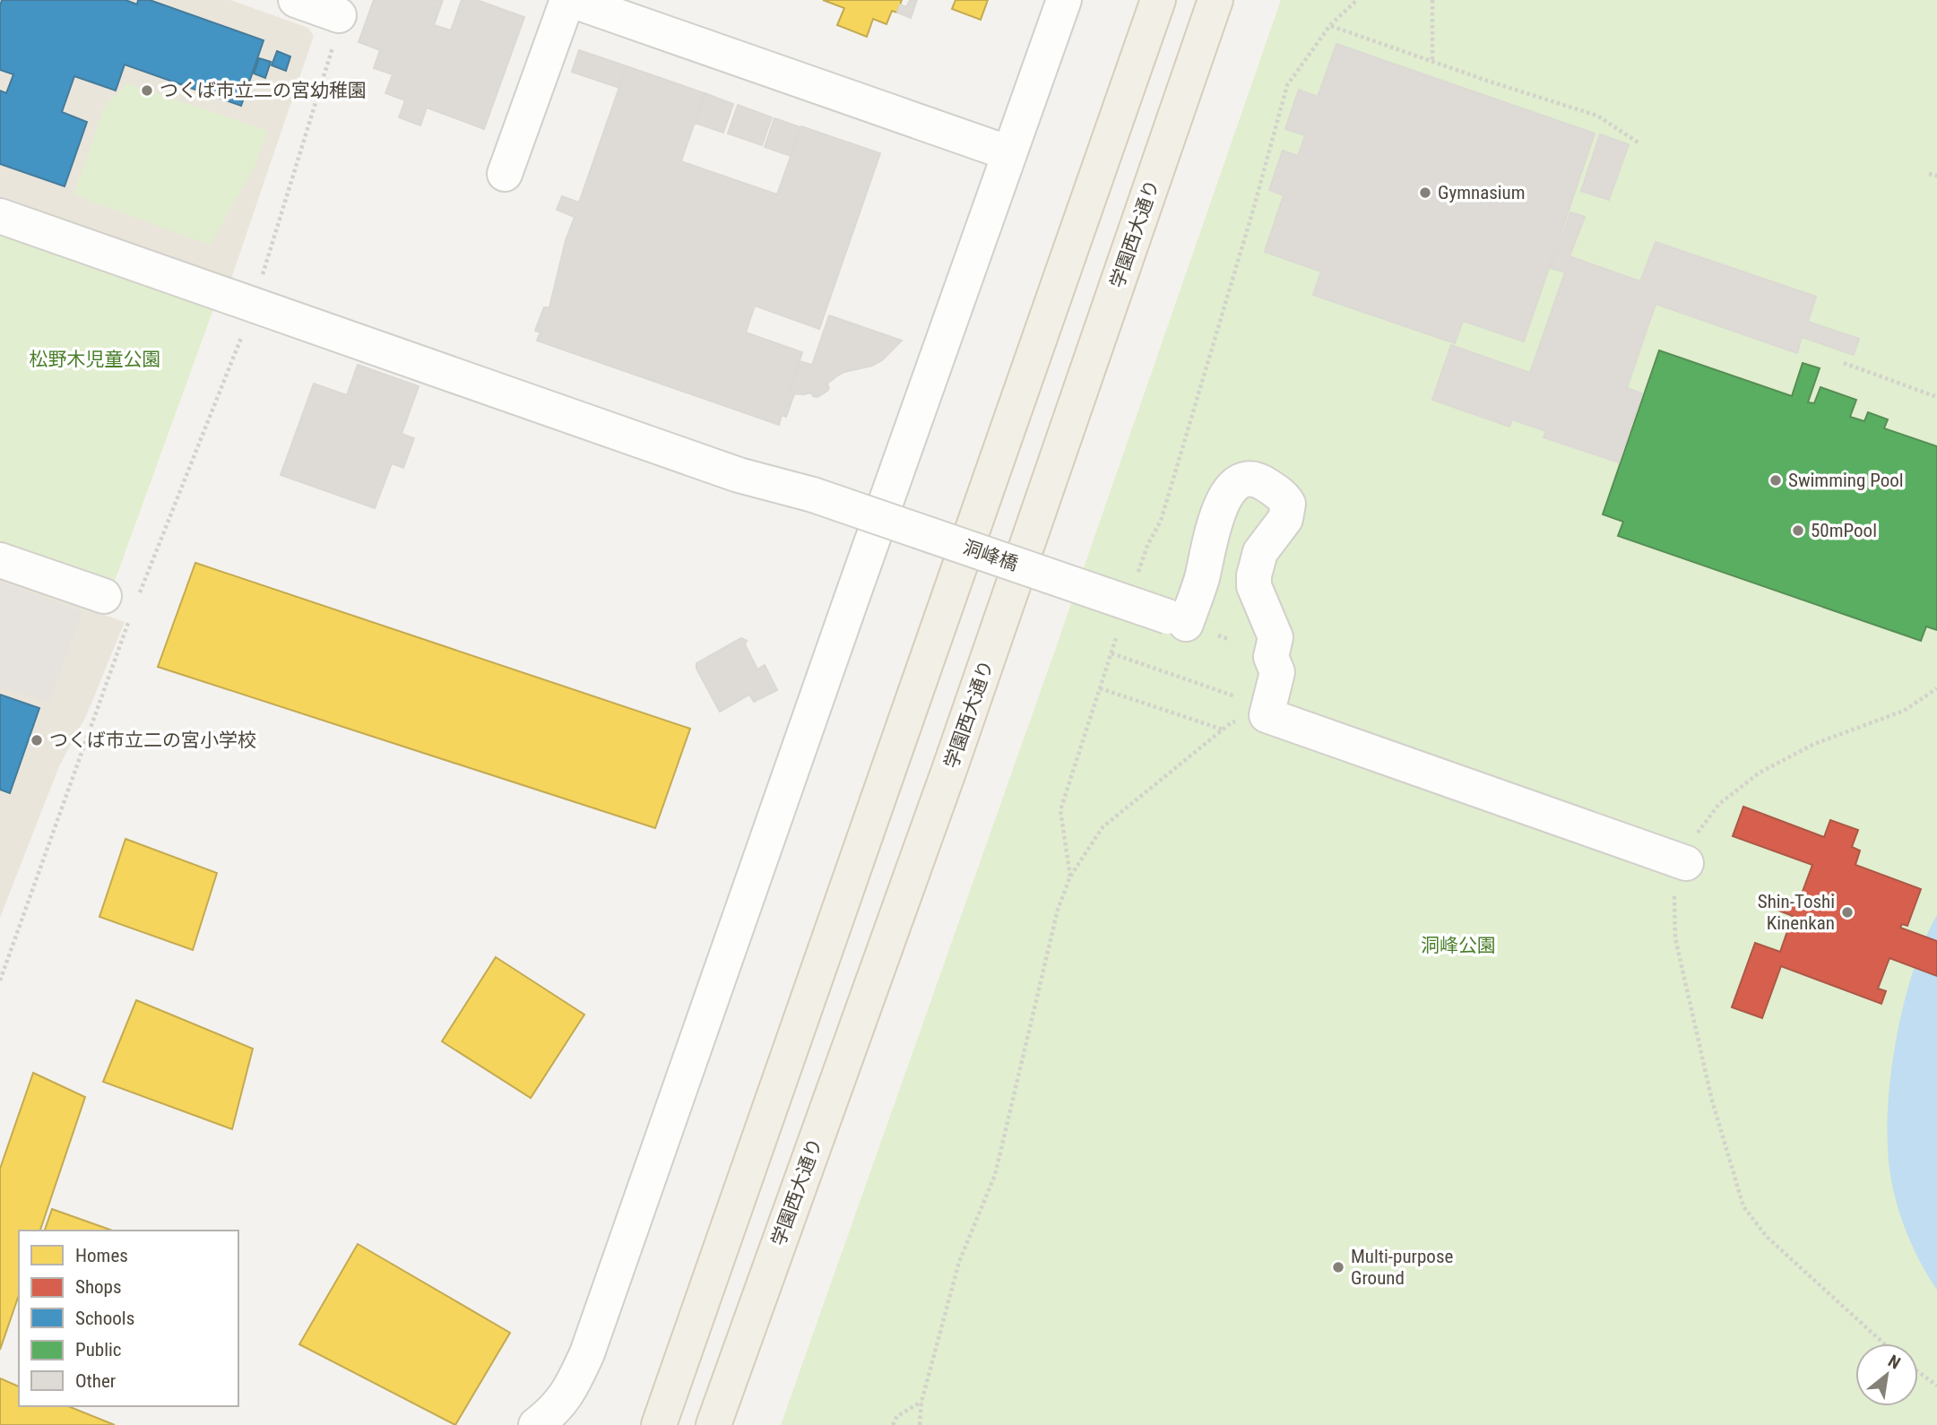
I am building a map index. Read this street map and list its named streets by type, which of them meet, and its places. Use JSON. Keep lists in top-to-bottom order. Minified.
{"streets":{"main road":["学園西大通り"],"street":["洞峰橋"]},"parks":["松野木児童公園","洞峰公園"],"places":["つくば市立二の宮幼稚園","Gymnasium","Swimming Pool","50mPool","つくば市立二の宮小学校","Shin-Toshi Kinenkan","Multi-purpose Ground"],"legend":["Homes","Shops","Schools","Public","Other"],"north":"top right"}
